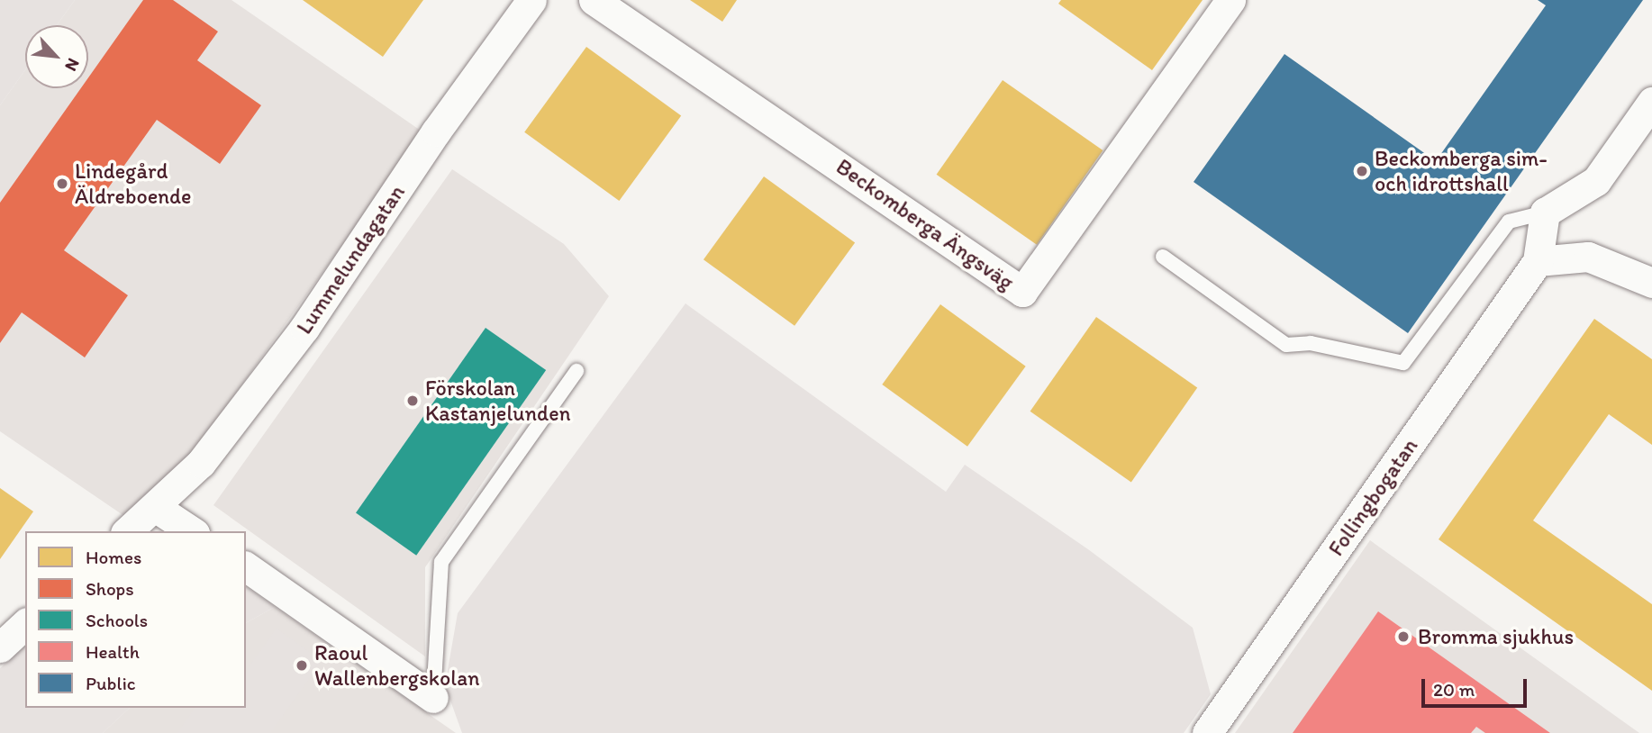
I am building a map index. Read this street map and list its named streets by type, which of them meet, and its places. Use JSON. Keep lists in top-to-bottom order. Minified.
{"streets":{"street":["Beckomberga Ängsväg","Lummelundagatan","Follingbogatan"]},"places":["Beckomberga sim- och idrottshall","Lindegård Äldreboende","Förskolan Kastanjelunden","Bromma sjukhus","Raoul Wallenbergskolan"],"legend":["Homes","Shops","Schools","Health","Public"],"scale_bar":"20 m","north":"bottom right"}
